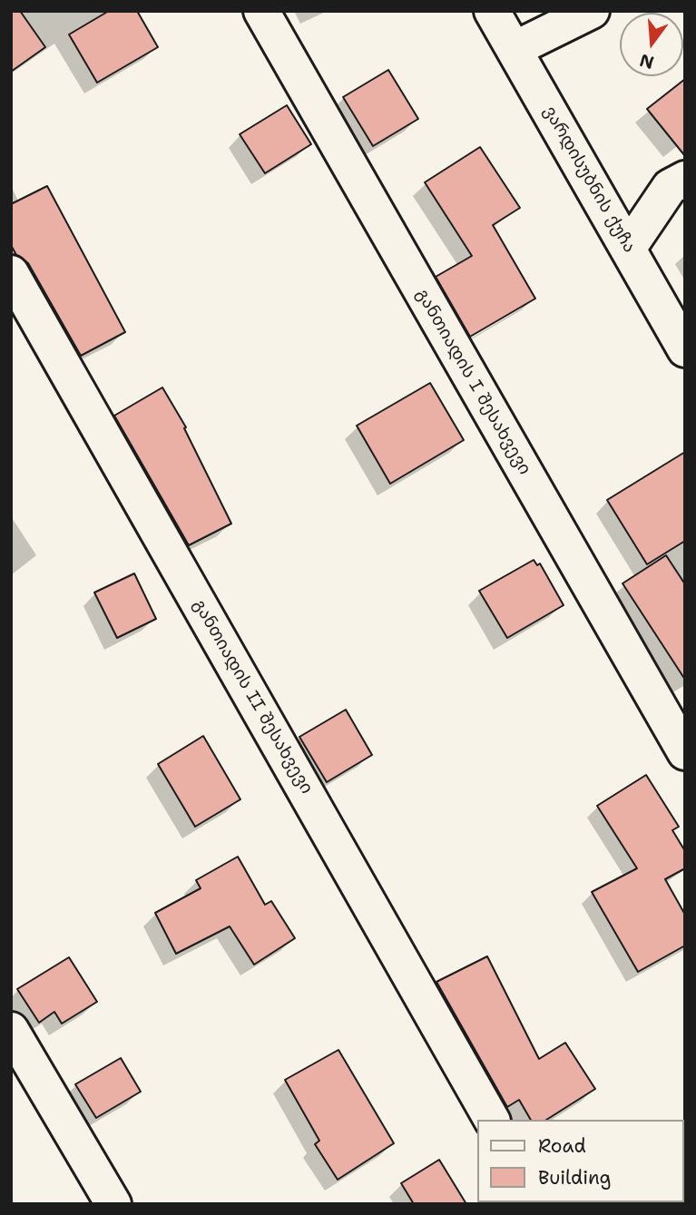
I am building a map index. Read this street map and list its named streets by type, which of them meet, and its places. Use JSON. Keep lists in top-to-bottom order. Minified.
{"streets":{"street":["ვარდისუბნის ქუჩა","განთიადის I შესახვევი","განთიადის II შესახვევი"]},"legend":["Road","Building"],"north":"bottom"}
